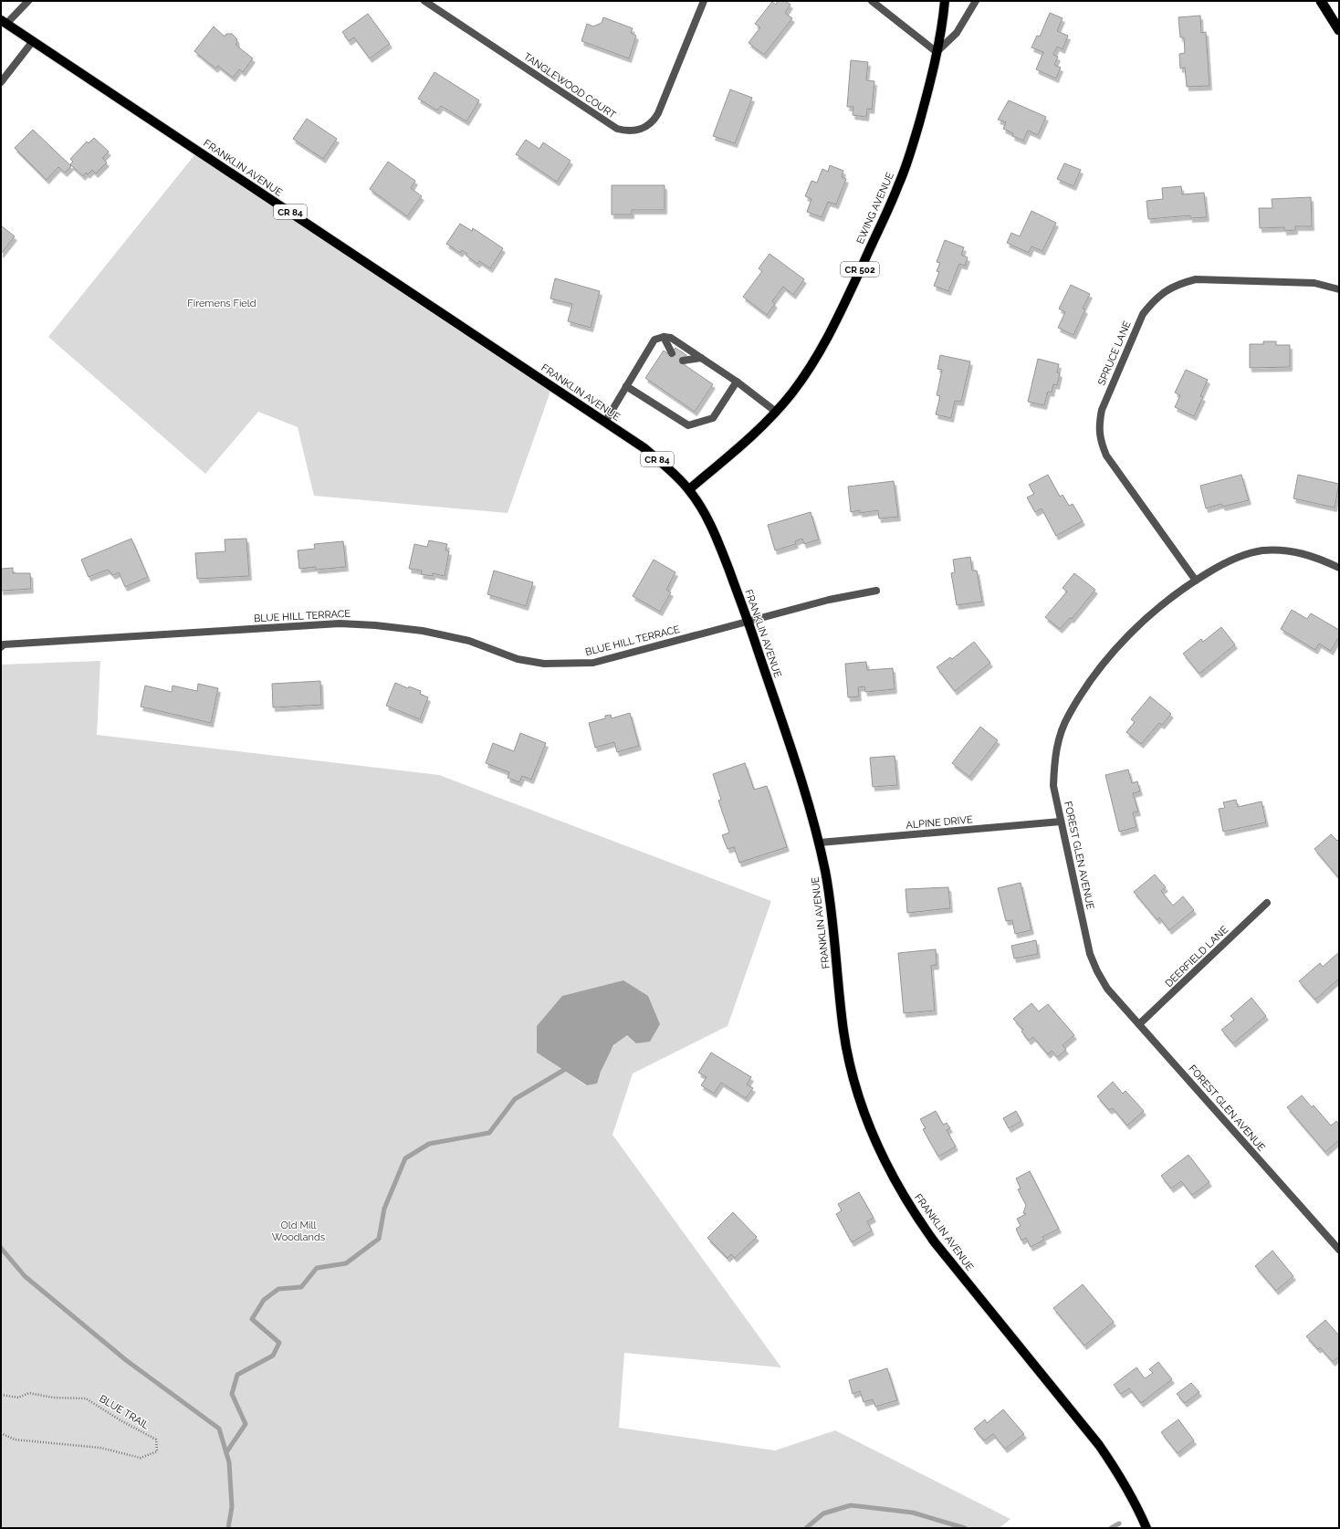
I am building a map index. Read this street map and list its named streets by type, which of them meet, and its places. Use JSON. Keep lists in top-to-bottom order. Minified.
{"streets":{"main road":["FRANKLIN AVENUE","EWING AVENUE","CR 84","CR 502"],"street":["TANGLEWOOD COURT","SPRUCE LANE","BLUE HILL TERRACE","ALPINE DRIVE","FOREST GLEN AVENUE","DEERFIELD LANE"],"path":["BLUE TRAIL"]},"crossings":[["FRANKLIN AVENUE","EWING AVENUE"],["FRANKLIN AVENUE","BLUE HILL TERRACE"],["FRANKLIN AVENUE","ALPINE DRIVE"],["SPRUCE LANE","FOREST GLEN AVENUE"],["ALPINE DRIVE","FOREST GLEN AVENUE"],["FOREST GLEN AVENUE","DEERFIELD LANE"]],"parks":["Firemens Field","Old Mill Woodlands"]}
